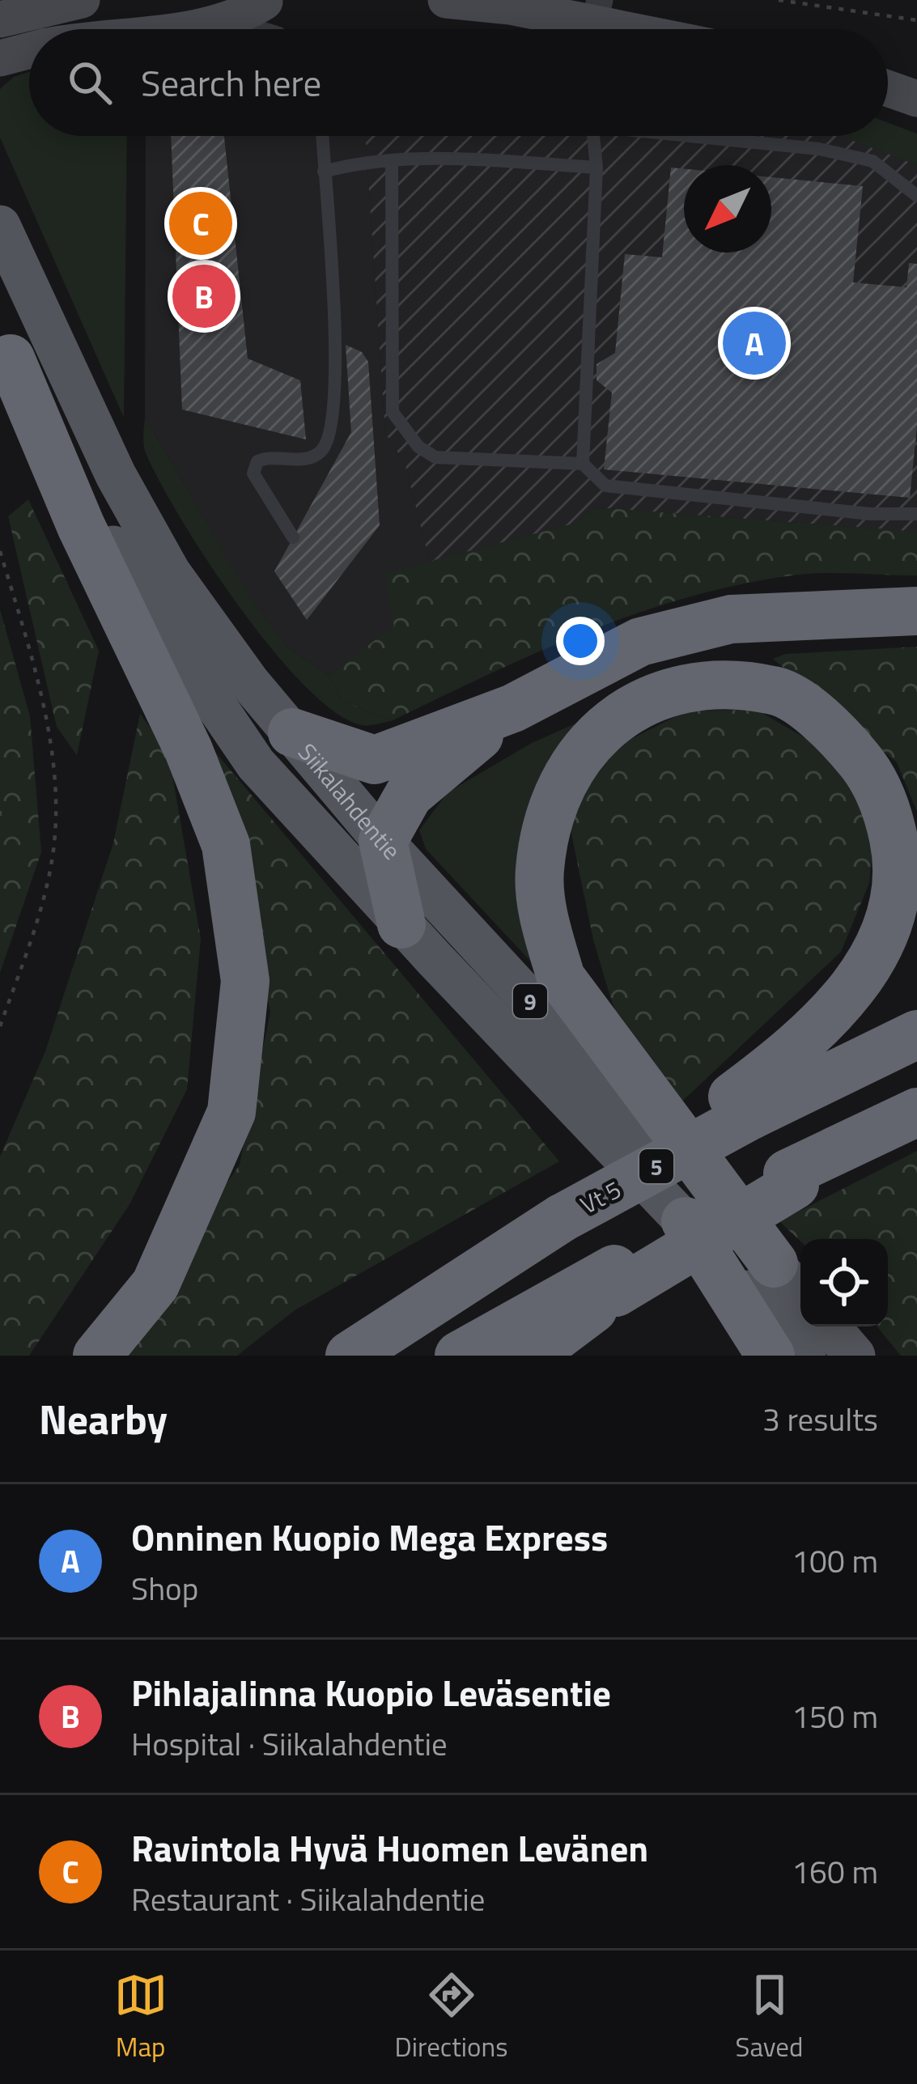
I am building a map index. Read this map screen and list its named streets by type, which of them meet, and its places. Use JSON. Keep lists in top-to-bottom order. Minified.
{"streets":{"main road":["Siikalahdentie","9"]},"north":"bottom left","page":{"search":"Search here","pins":["C","B","A"],"heading":["Nearby","3 results"],"list":[{"mark":"A","name":"Onninen Kuopio Mega Express","note":"Shop","value":"100 m"},{"mark":"B","name":"Pihlajalinna Kuopio Leväsentie","note":"Hospital · Siikalahdentie","value":"150 m"},{"mark":"C","name":"Ravintola Hyvä Huomen Levänen","note":"Restaurant · Siikalahdentie","value":"160 m"}],"nav":["Map","Directions","Saved"]}}
